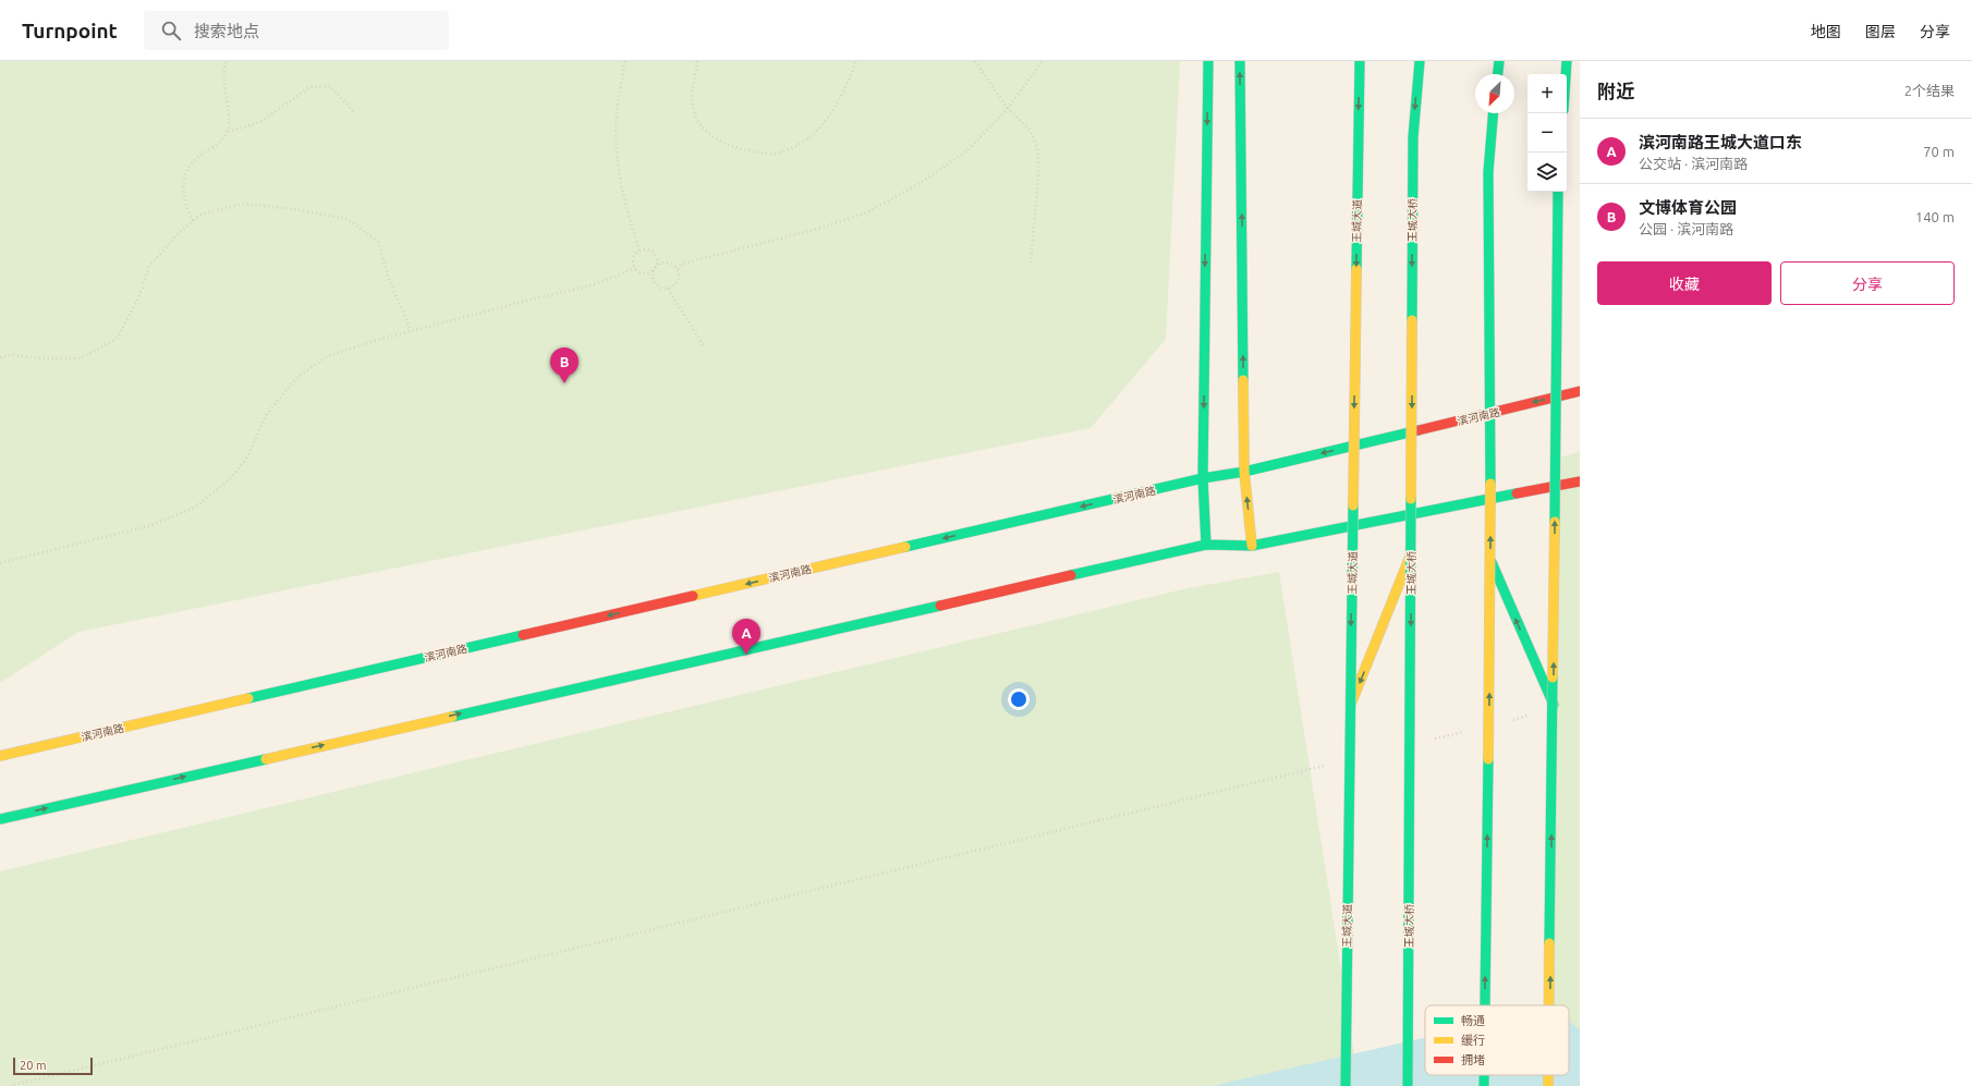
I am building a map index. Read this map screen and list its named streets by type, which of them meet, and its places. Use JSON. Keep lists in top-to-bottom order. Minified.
{"streets":{"main road":["王城大桥","王城大道","滨河南路"]},"one_way":["王城大道"],"legend":["畅通","缓行","拥堵"],"scale_bar":"20 m","north":"bottom left","page":{"header":"Turnpoint","search":"搜索地点","nav":["地图","图层","分享"],"heading":["附近","2个结果"],"map_buttons":["+","−"],"list":[{"mark":"A","name":"滨河南路王城大道口东","note":"公交站 · 滨河南路","value":"70 m"},{"mark":"B","name":"文博体育公园","note":"公园 · 滨河南路","value":"140 m"}],"buttons":["收藏","分享"],"pins":["B","A"],"scale":"20 m"}}
